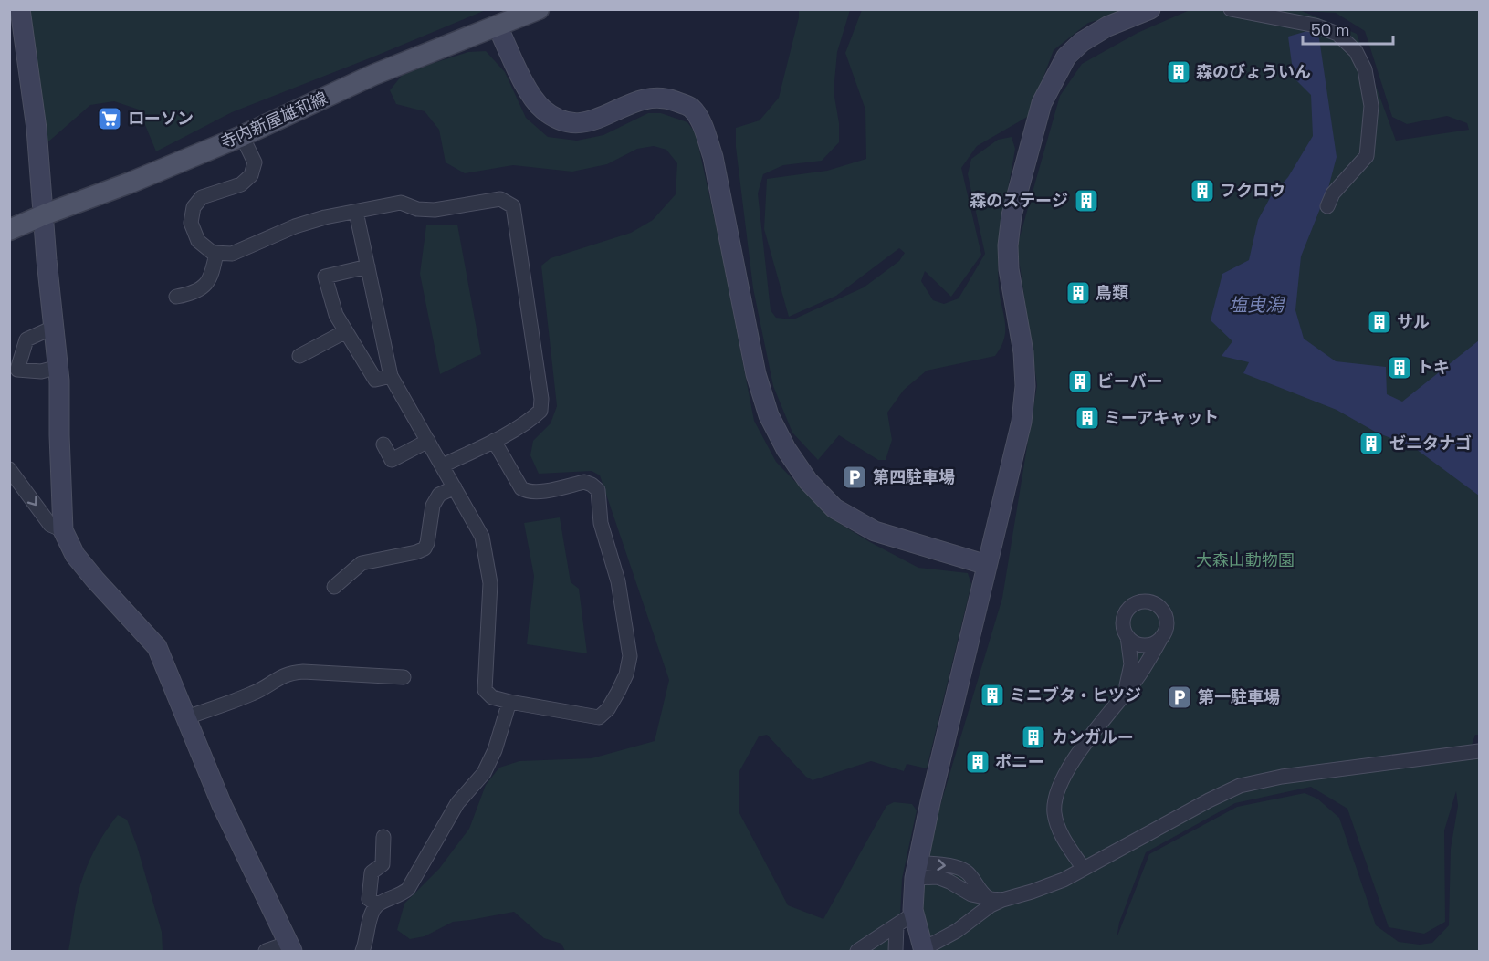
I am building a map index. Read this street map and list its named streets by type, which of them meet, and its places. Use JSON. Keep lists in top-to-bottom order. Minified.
{"streets":{"main road":["寺内新屋雄和線"]},"water":["塩曳潟"],"parks":["大森山動物園"],"places":{"building":["森のびょういん","フクロウ","森のステージ","鳥類","サル","トキ","ビーバー","ミーアキャット","ゼニタナゴ","ミニブタ・ヒツジ","カンガルー","ポニー"],"supermarket":["ローソン"],"parking":["第四駐車場","第一駐車場"]},"scale_bar":"50 m"}
